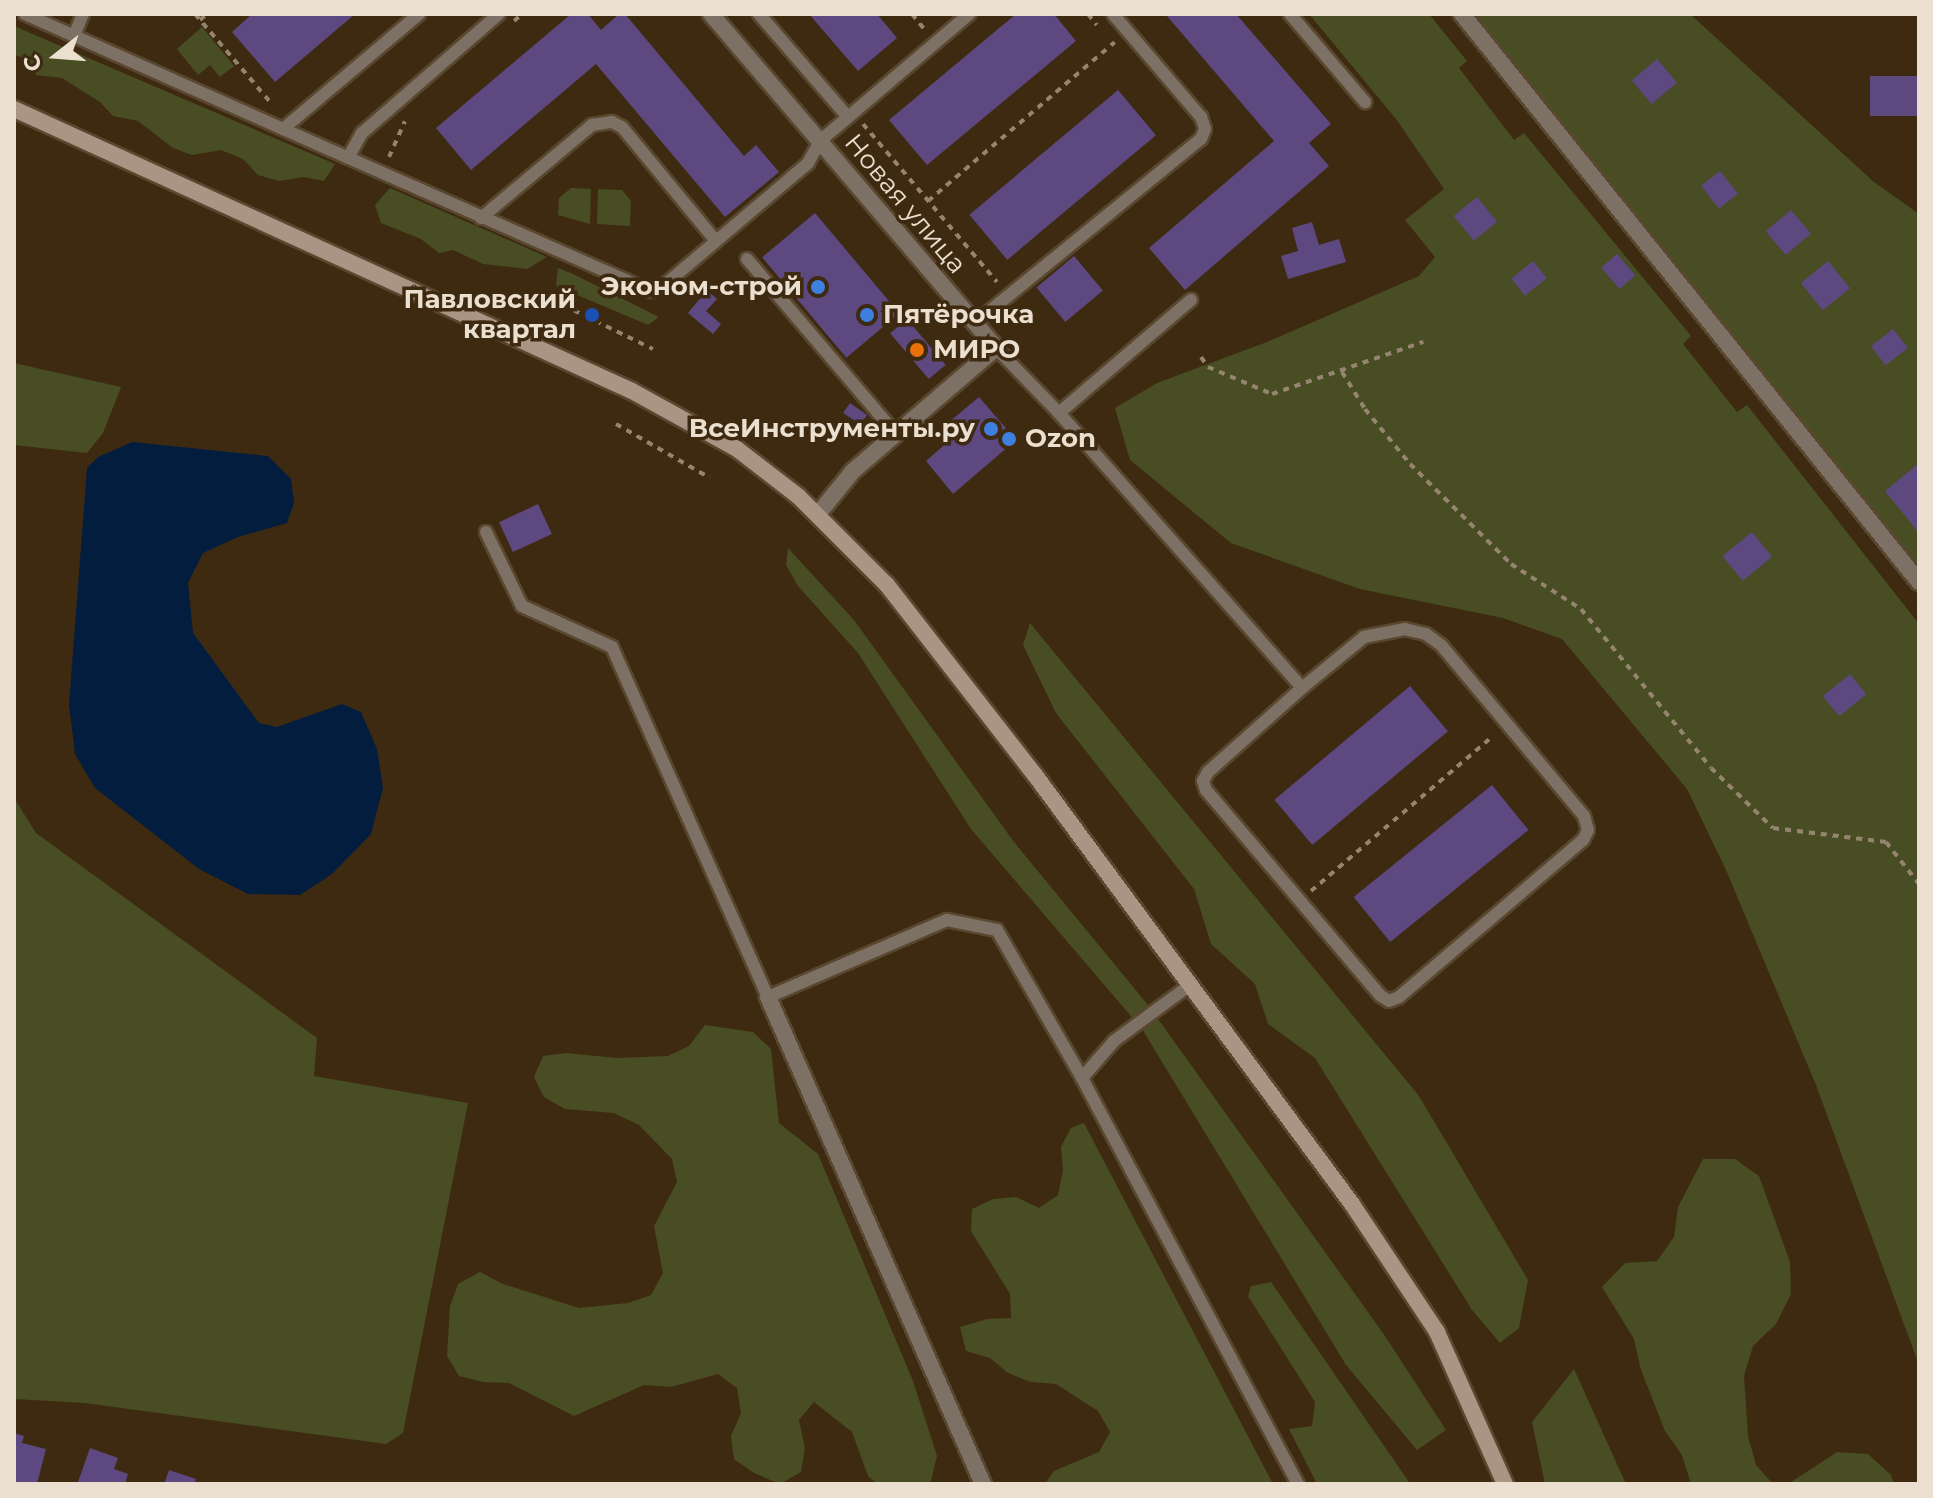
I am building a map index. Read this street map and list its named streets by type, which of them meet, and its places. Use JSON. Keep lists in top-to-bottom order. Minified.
{"streets":{"street":["Новая улица"]},"places":["Эконом-строй","Павловский квартал","Пятёрочка","МИРО","ВсеИнструменты.ру","Ozon"],"north":"left"}
